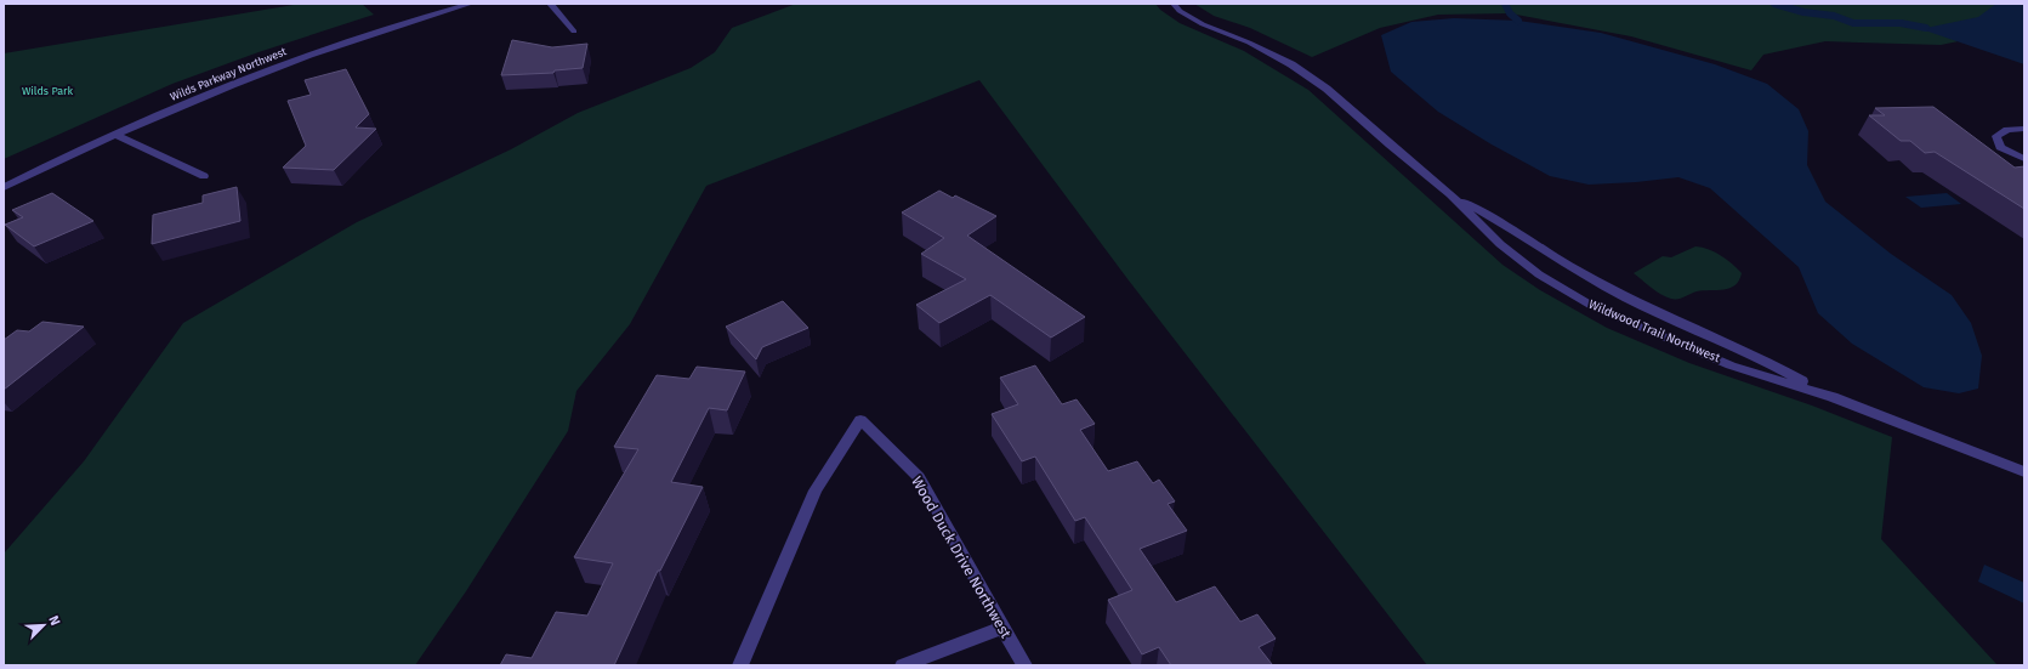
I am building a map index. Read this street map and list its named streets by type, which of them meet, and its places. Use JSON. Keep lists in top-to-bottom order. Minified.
{"streets":{"street":["Wilds Parkway Northwest","Wildwood Trail Northwest","Wood Duck Drive Northwest"]},"parks":["Wilds Park"],"north":"top right"}
